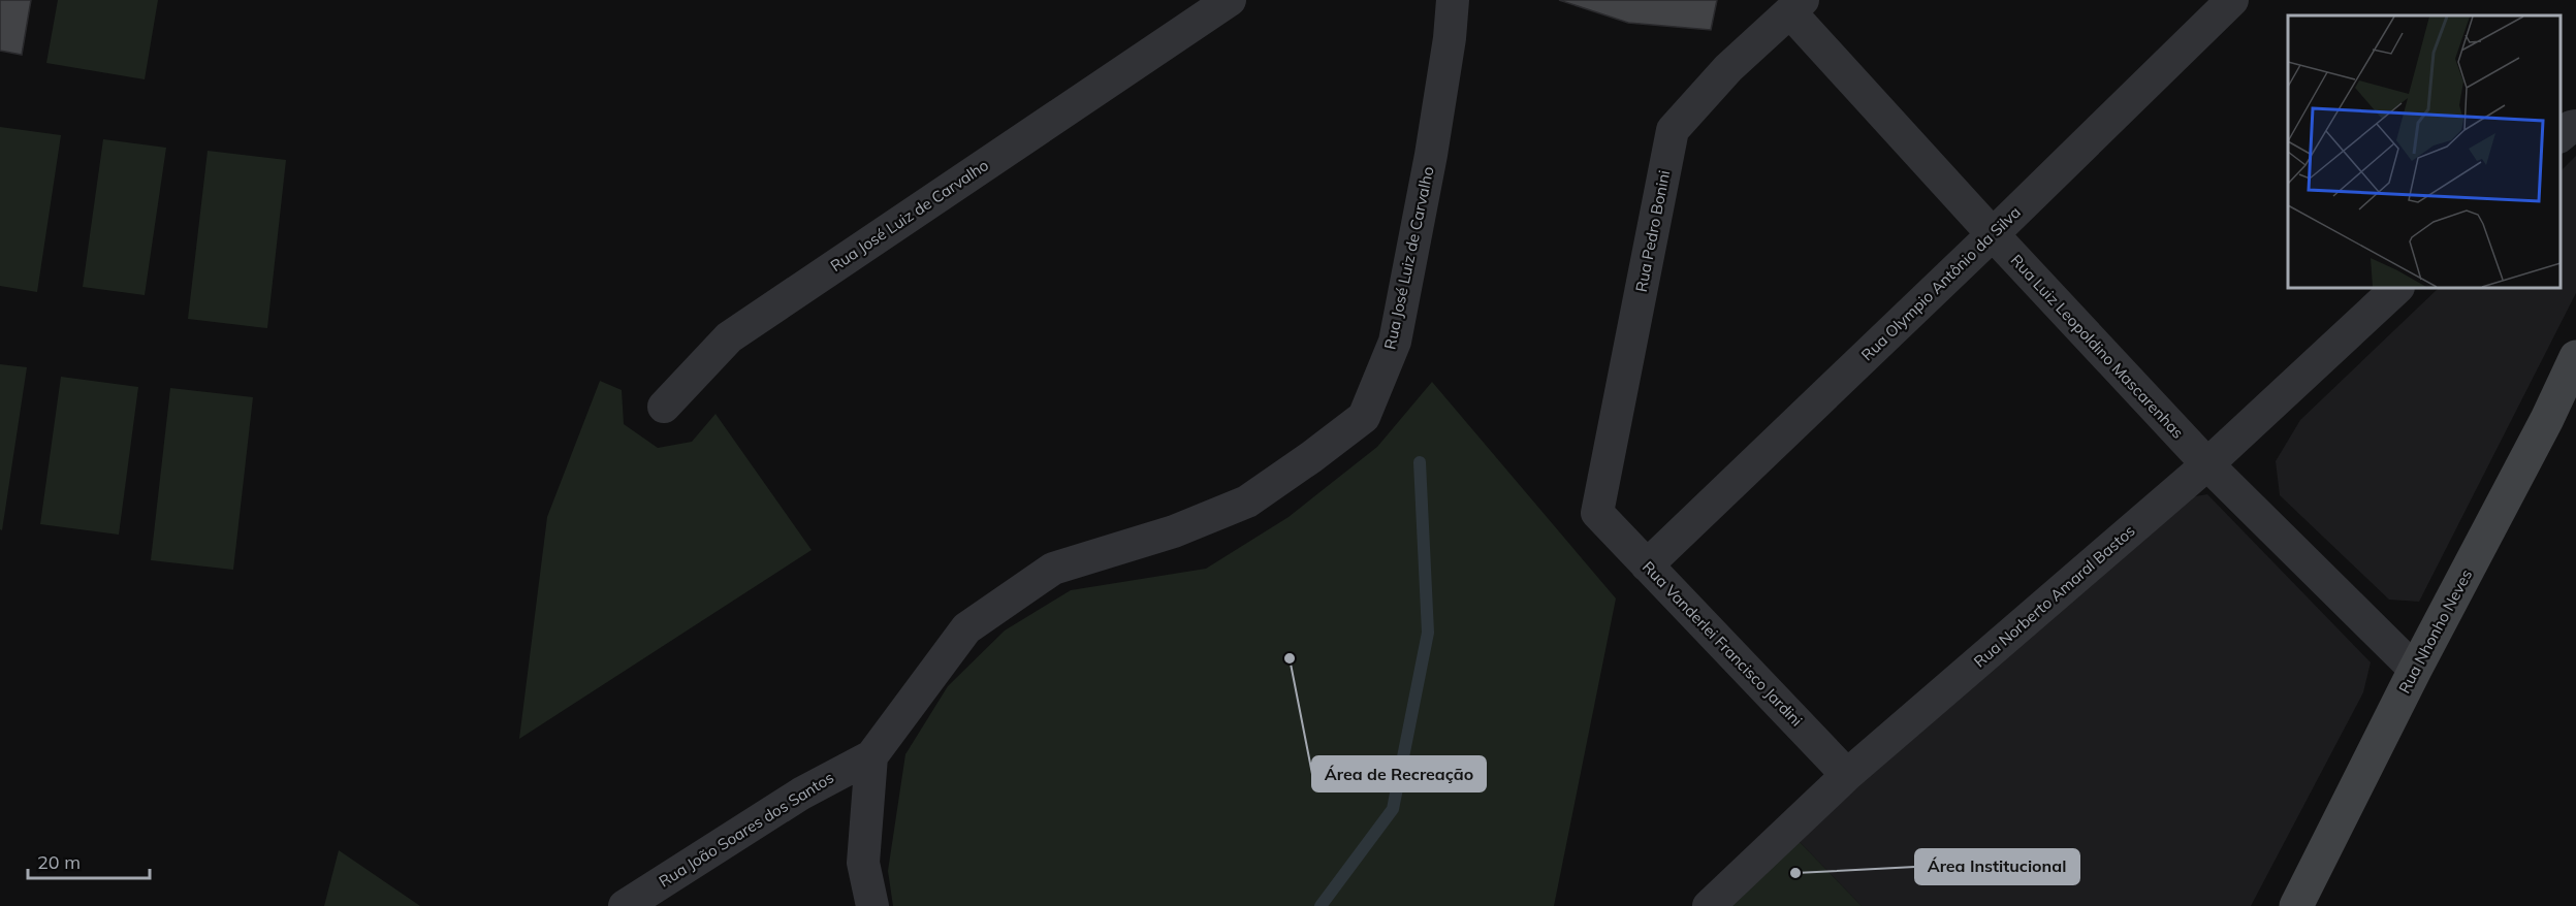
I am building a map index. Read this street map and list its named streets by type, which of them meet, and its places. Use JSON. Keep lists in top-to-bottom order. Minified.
{"streets":{"street":["Rua José Luiz de Carvalho","Rua Pedro Bonini","Rua Olympio Antônio da Silva","Rua Luiz Leopoldino Mascarenhas","Rua Norberto Amaral Bastos","Rua Nhonho Neves","Rua Vanderlei Francisco Jardini","Rua João Soares dos Santos"]},"crossings":[["Rua José Luiz de Carvalho","Rua João Soares dos Santos"],["Rua Pedro Bonini","Rua Luiz Leopoldino Mascarenhas"],["Rua Pedro Bonini","Rua Vanderlei Francisco Jardini"],["Rua Olympio Antônio da Silva","Rua Luiz Leopoldino Mascarenhas"],["Rua Olympio Antônio da Silva","Rua Vanderlei Francisco Jardini"],["Rua Luiz Leopoldino Mascarenhas","Rua Norberto Amaral Bastos"],["Rua Luiz Leopoldino Mascarenhas","Rua Nhonho Neves"],["Rua Norberto Amaral Bastos","Rua Vanderlei Francisco Jardini"]],"places":["Área de Recreação","Área Institucional"],"scale_bar":"20 m"}
